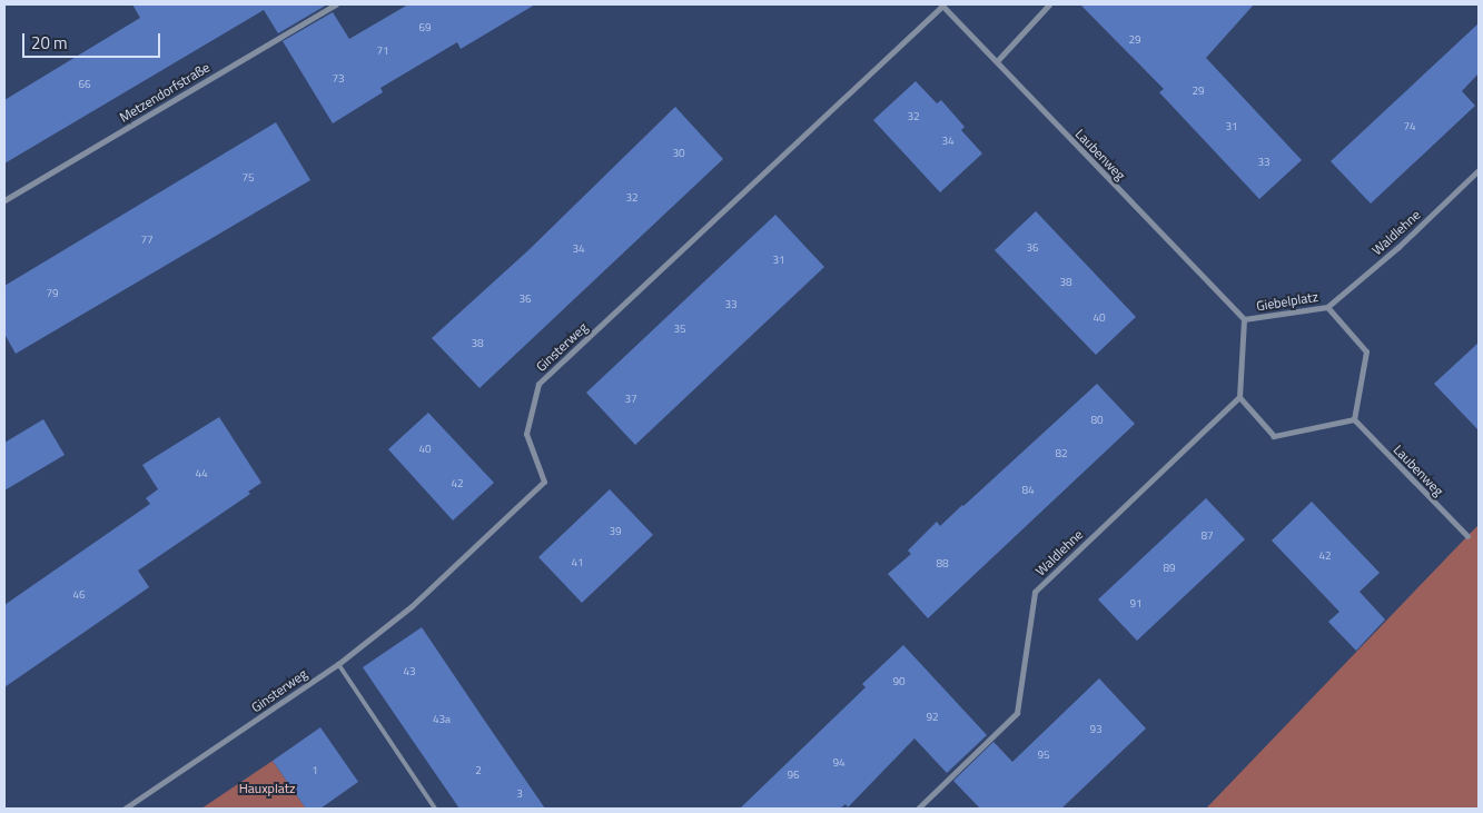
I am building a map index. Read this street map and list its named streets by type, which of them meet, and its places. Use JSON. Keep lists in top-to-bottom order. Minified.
{"streets":{"street":["Metzendorfstraße","Laubenweg","Waldlehne","Giebelplatz","Ginsterweg"]},"crossings":[["Laubenweg","Waldlehne"],["Laubenweg","Giebelplatz"],["Laubenweg","Ginsterweg"],["Waldlehne","Giebelplatz"]],"parks":["Hauxplatz"],"house_numbers":["69","29","71","73","66","29","32","31","74","34","30","33","75","32","77","36","34","31","38","79","36","33","40","35","38","37","80","40","82","44","42","84","39","87","42","41","88","89","46","91","43","90","92","43a","93","95","94","1","2","96","3"],"scale_bar":"20 m"}
